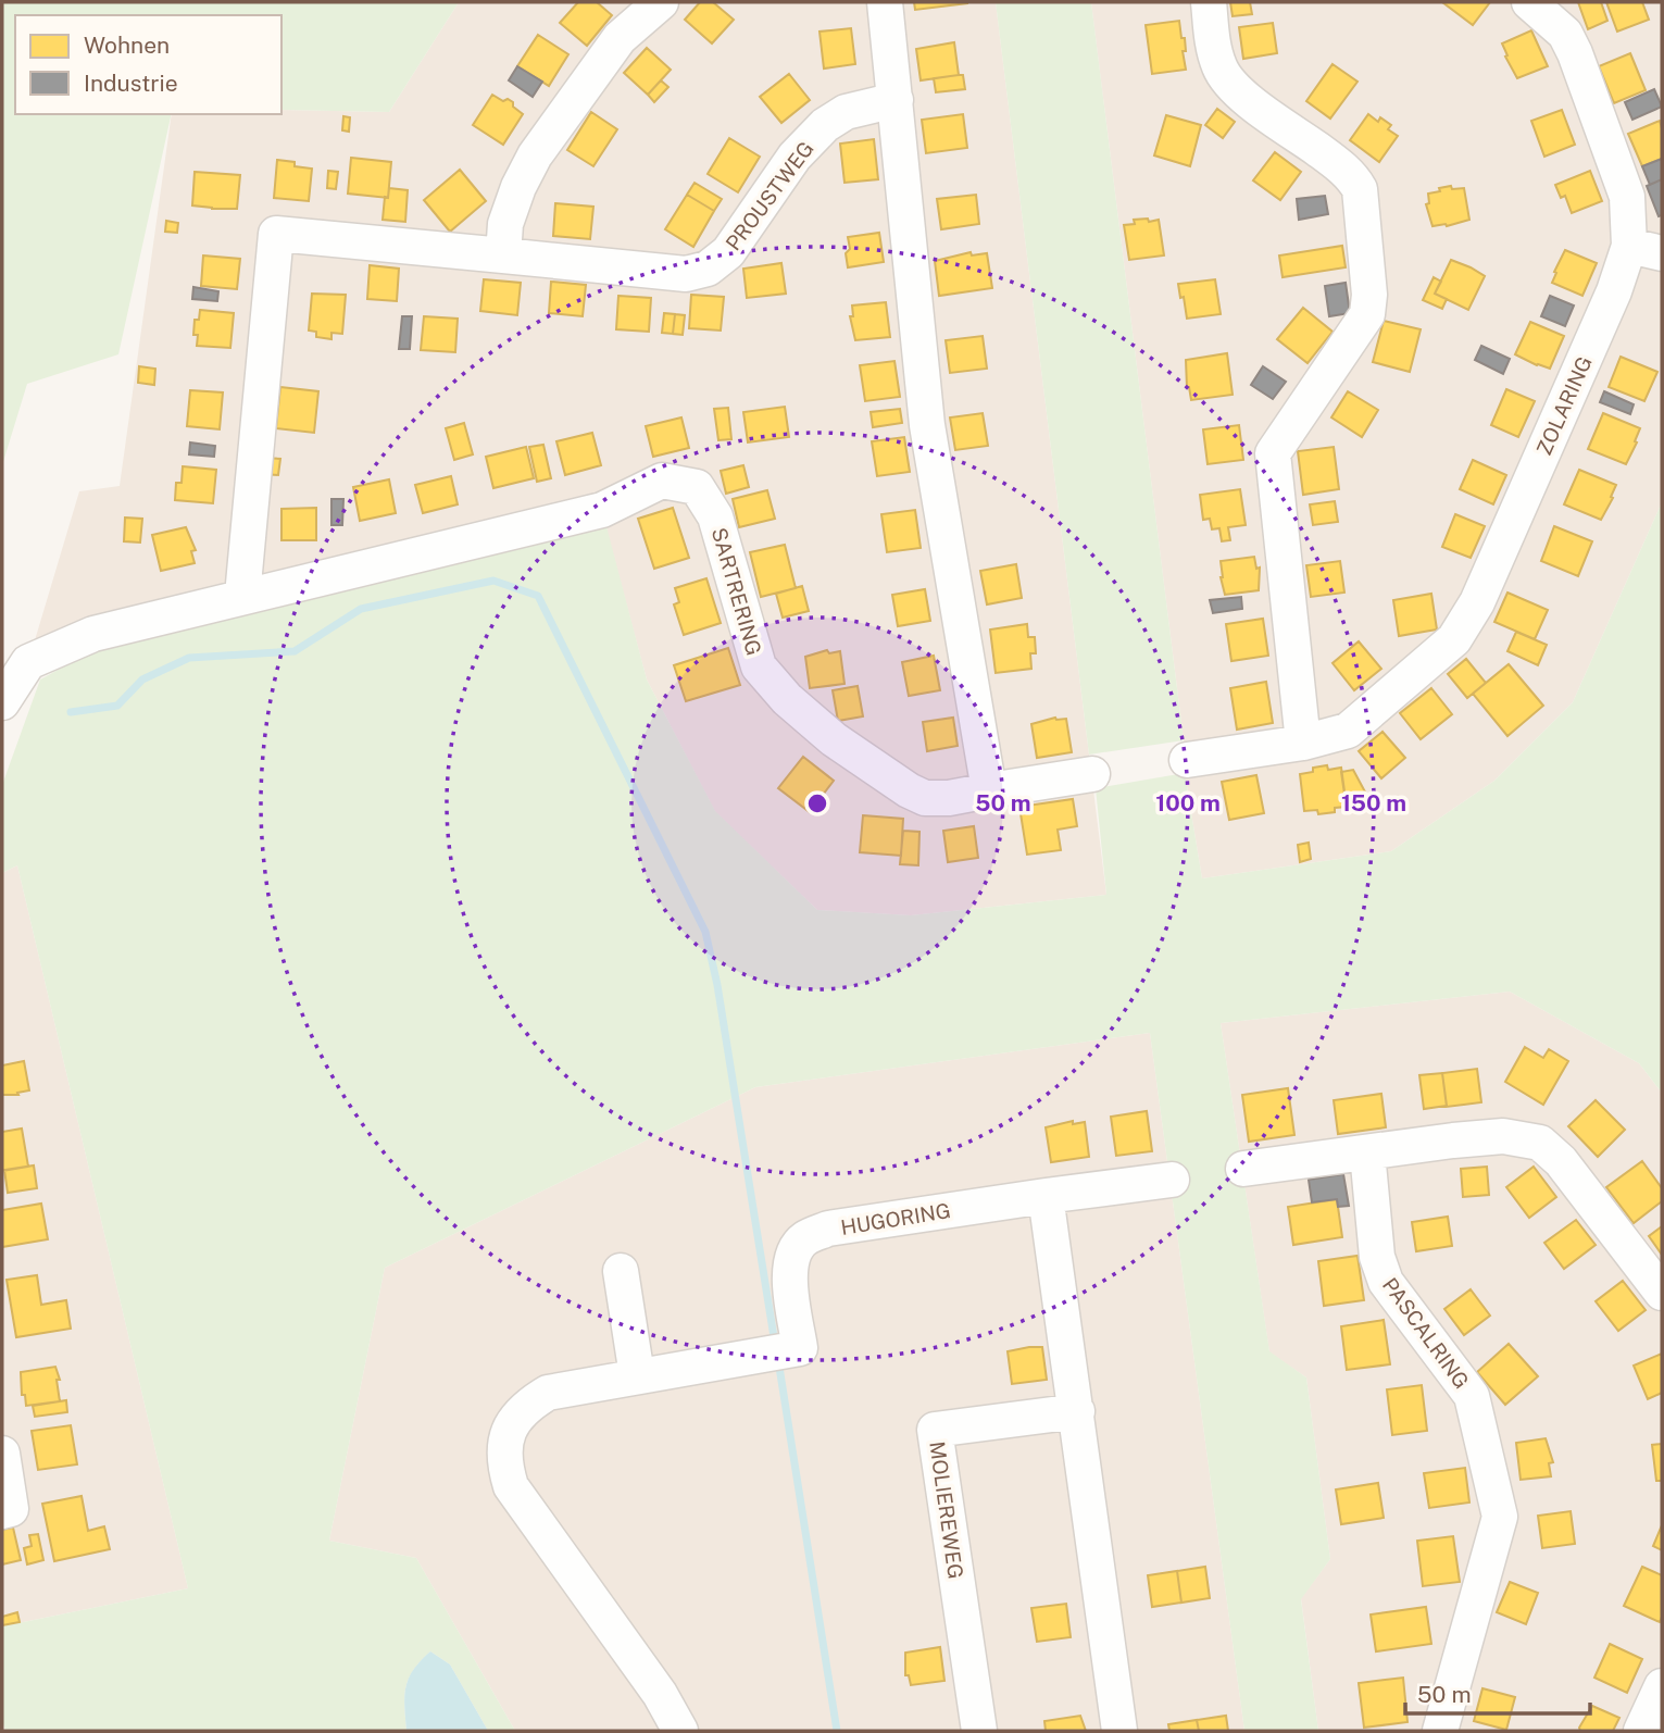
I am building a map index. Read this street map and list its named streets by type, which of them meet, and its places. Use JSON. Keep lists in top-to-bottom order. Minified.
{"streets":{"street":["PROUSTWEG","ZOLARING","SARTRERING","HUGORING","PASCALRING","MOLIEREWEG"]},"legend":["Wohnen","Industrie"],"scale_bar":"50 m","rings":["50 m","100 m","150 m"]}
